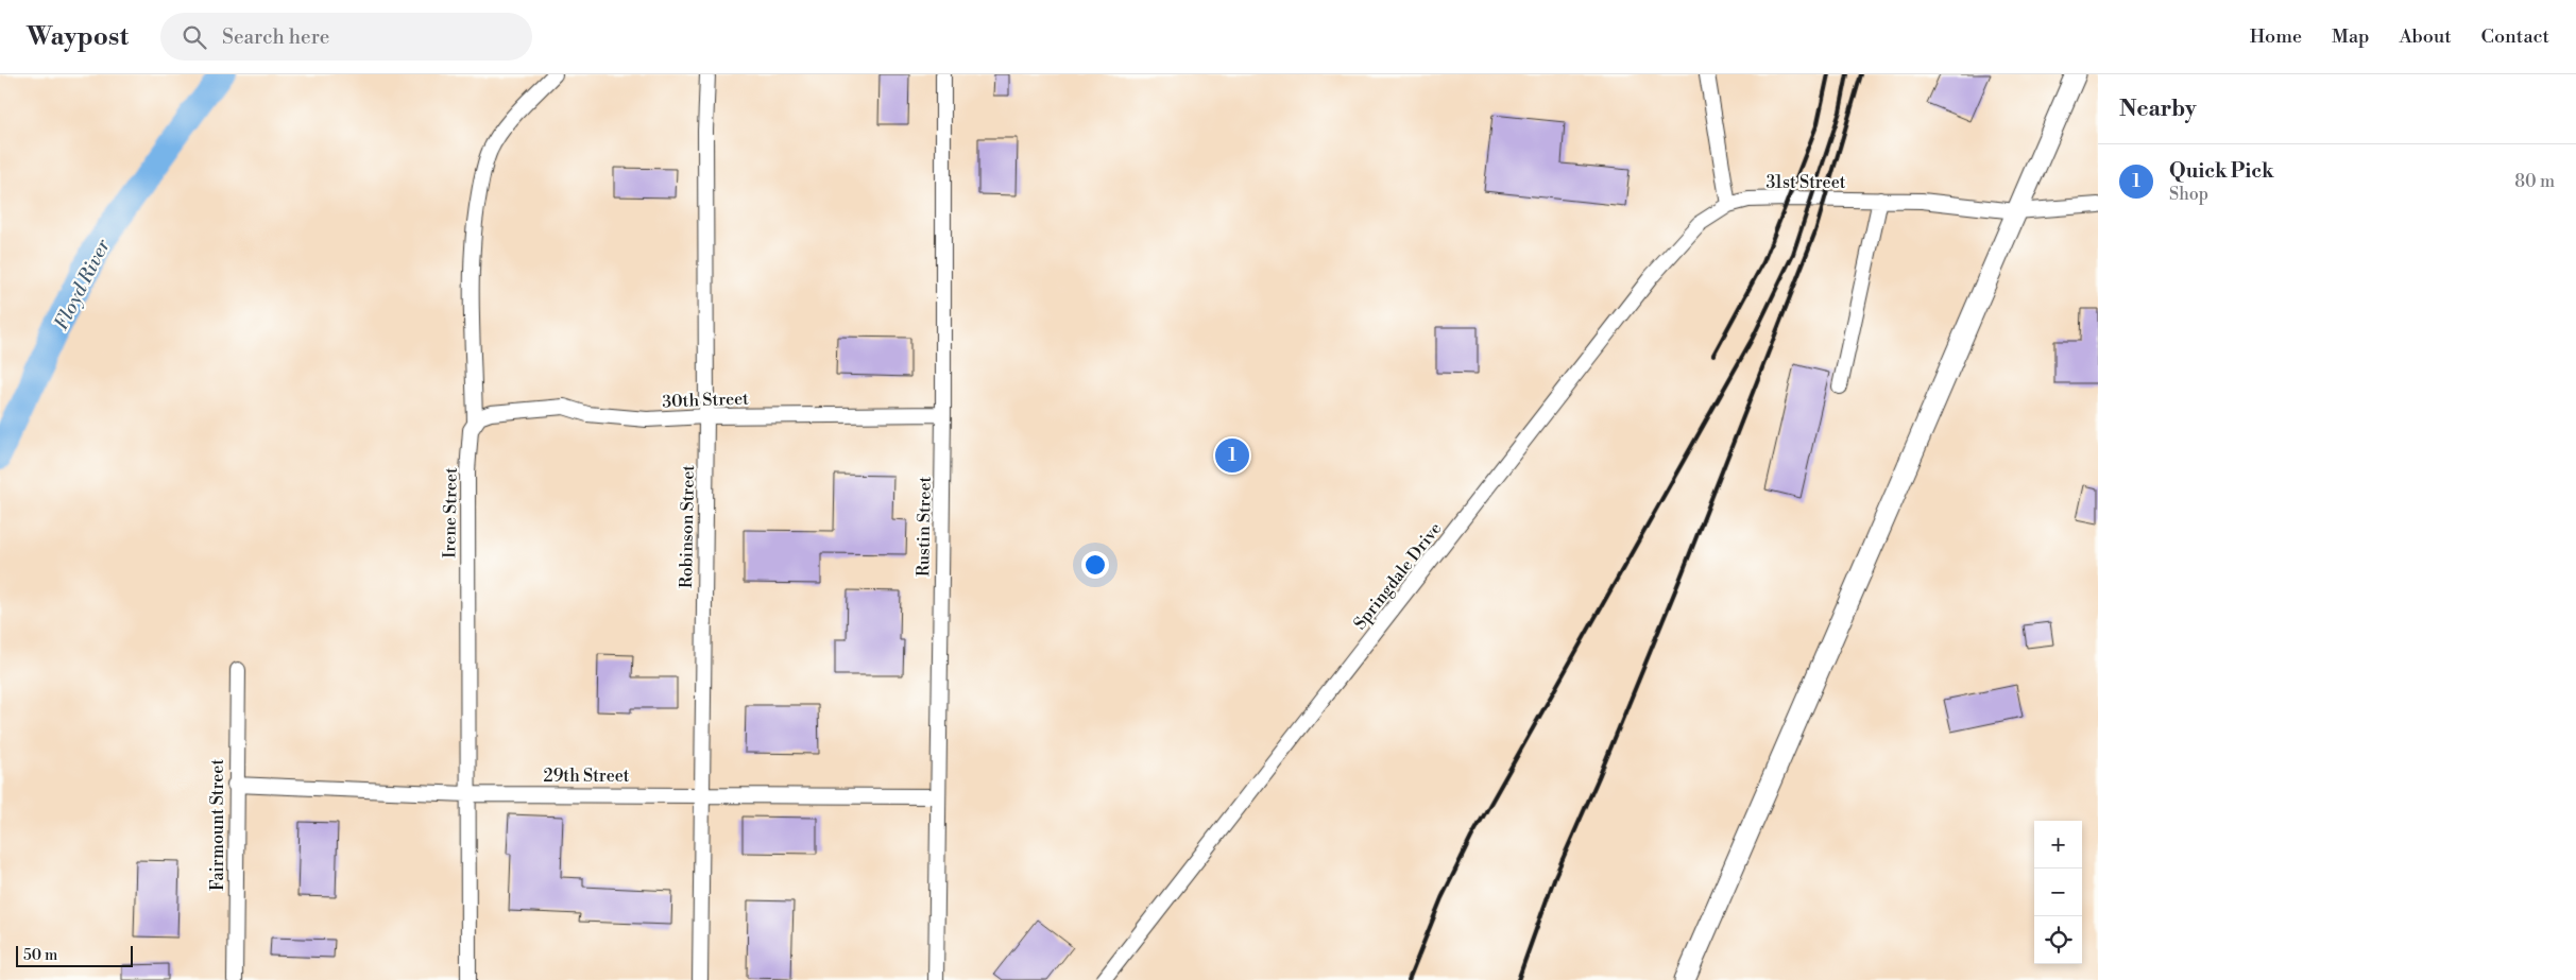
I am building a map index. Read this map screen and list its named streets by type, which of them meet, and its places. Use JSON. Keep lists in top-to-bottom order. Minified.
{"streets":{"street":["31st Street","30th Street","Irene Street","Robinson Street","Rustin Street","Springdale Drive","29th Street","Fairmount Street"]},"crossings":[["31st Street","Springdale Drive"],["30th Street","Irene Street"],["30th Street","Robinson Street"],["30th Street","Rustin Street"],["Irene Street","29th Street"],["Robinson Street","29th Street"],["Rustin Street","29th Street"],["29th Street","Fairmount Street"]],"water":["Floyd River"],"scale_bar":"50 m","page":{"header":"Waypost","search":"Search here","nav":["Home","Map","About","Contact"],"heading":"Nearby","list":[{"mark":"1","name":"Quick Pick","note":"Shop","value":"80 m"}],"pins":"1","map_buttons":["+","−"],"scale":"50 m"}}
